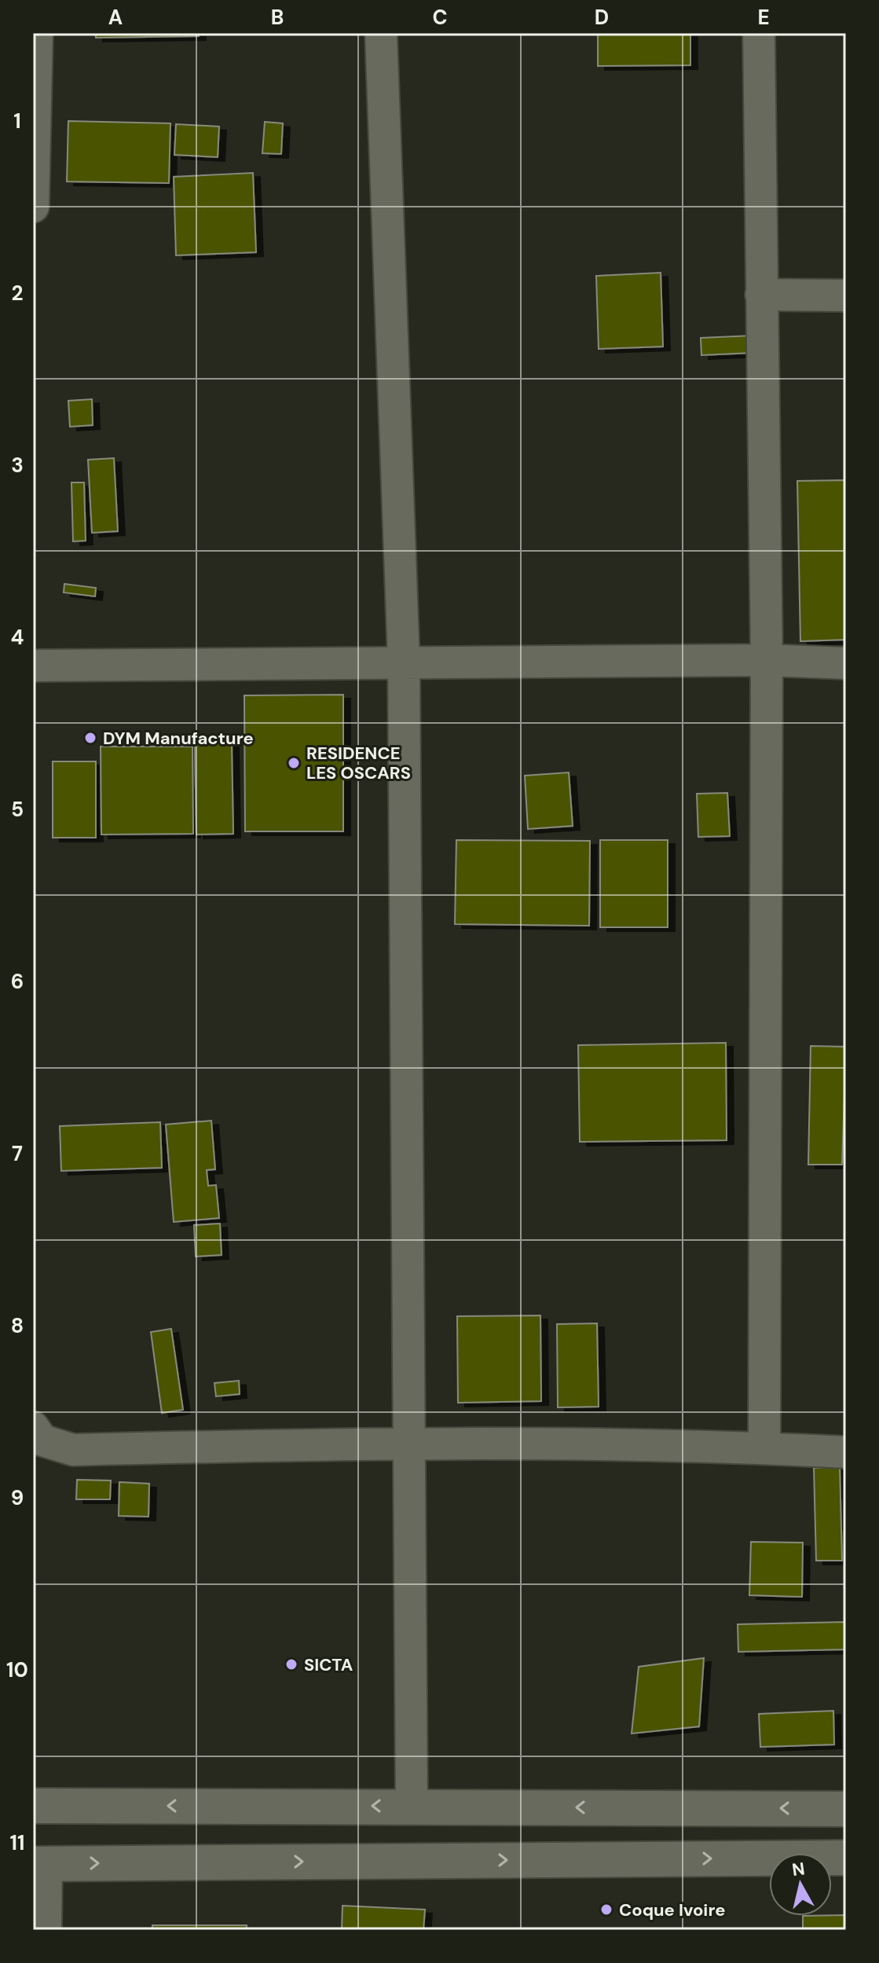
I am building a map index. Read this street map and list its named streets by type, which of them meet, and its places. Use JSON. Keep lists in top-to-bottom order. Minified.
{"places":["DYM Manufacture","RESIDENCE LES OSCARS","SICTA","Coque Ivoire"],"north":"top","grid":{"columns":["A","B","C","D","E"],"rows":["1","2","3","4","5","6","7","8","9","10","11"]}}
